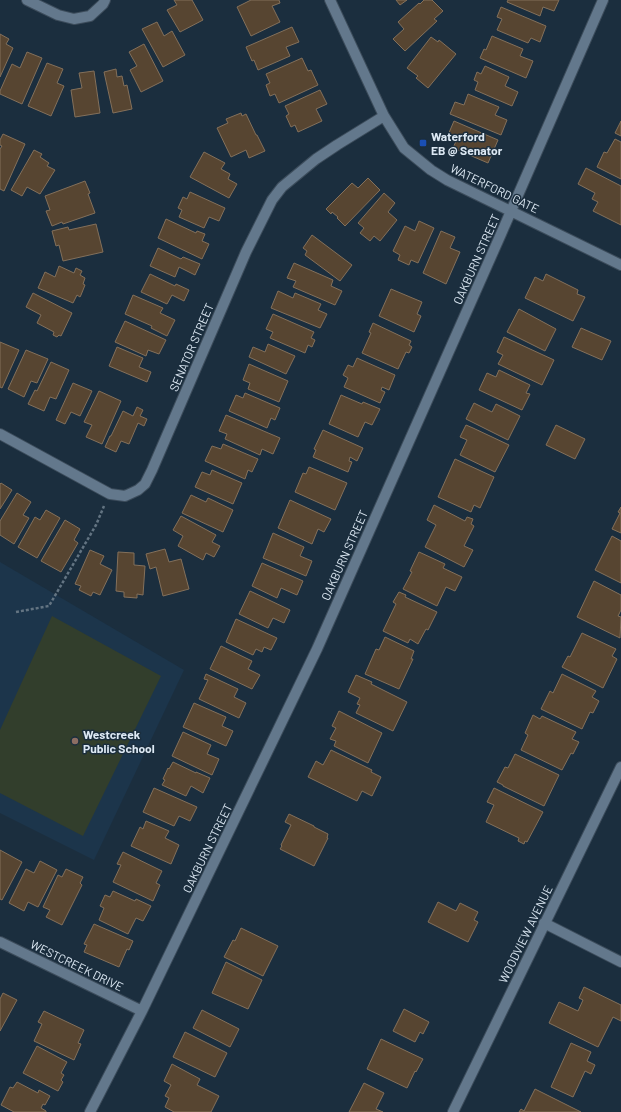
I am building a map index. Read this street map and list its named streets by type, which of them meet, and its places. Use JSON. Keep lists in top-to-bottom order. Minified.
{"streets":{"street":["WATERFORD GATE","OAKBURN STREET","SENATOR STREET","WOODVIEW AVENUE","WESTCREEK DRIVE"]},"crossings":[["WATERFORD GATE","OAKBURN STREET"],["WATERFORD GATE","SENATOR STREET"],["OAKBURN STREET","WESTCREEK DRIVE"]],"places":{"transit":["Waterford EB @ Senator"],"other":["Westcreek Public School"]}}
